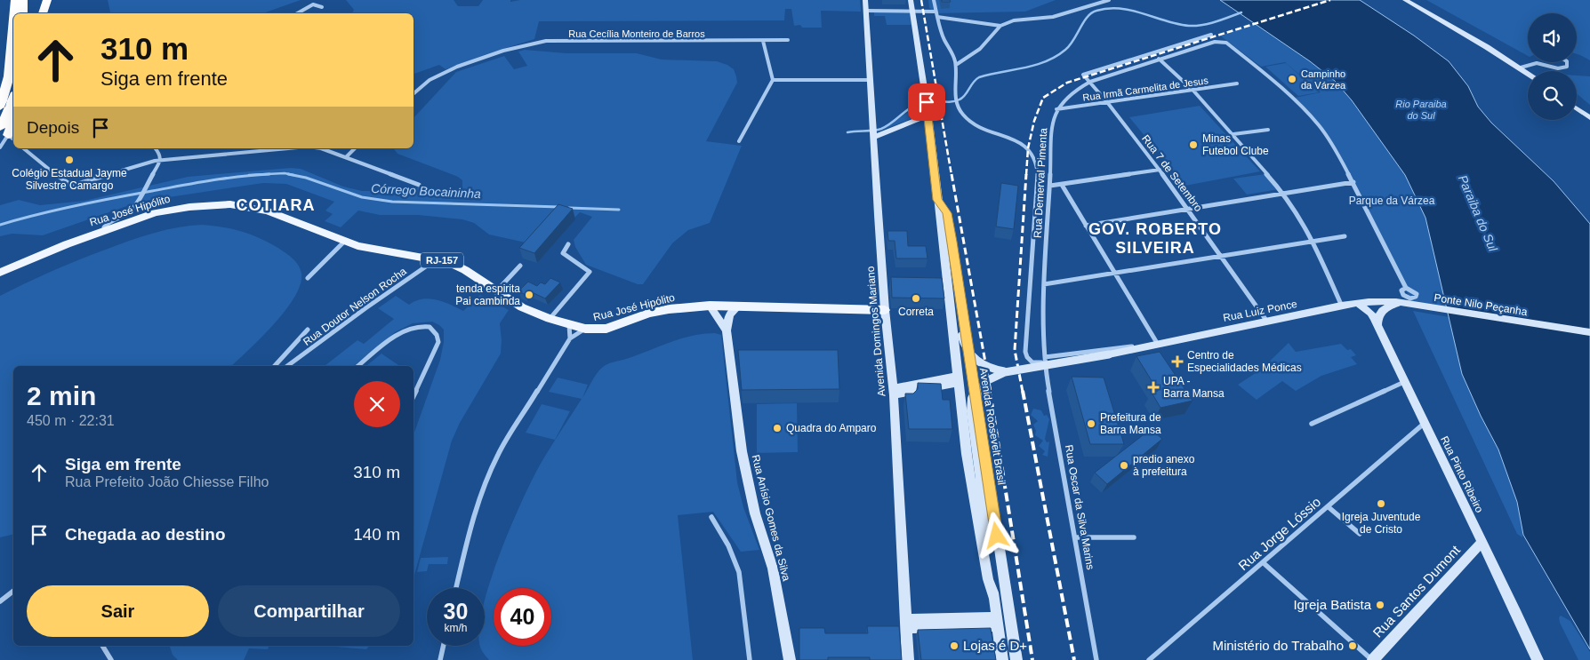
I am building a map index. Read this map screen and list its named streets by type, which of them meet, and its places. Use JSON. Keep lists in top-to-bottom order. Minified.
{"streets":{"main road":["Rua José Hipólito","RJ-157","Ponte Nilo Peçanha","Rua Luiz Ponce","Avenida Domingos Mariano","Avenida Roosevelt Brasil","Rua Pinto Ribeiro","Rua Anísio Gomes da Silva","Rua Santos Dumont"],"street":["Rua Cecília Monteiro de Barros","Rua Irmã Carmelita de Jesus","Rua 7 de Setembro","Rua Demerval Pimenta","Rua Doutor Nelson Rocha","Rua Oscar da Silva Marins","Rua Jorge Lóssio"]},"crossings":[["Rua Irmã Carmelita de Jesus","Rua 7 de Setembro"],["Rua Irmã Carmelita de Jesus","Rua Demerval Pimenta"],["Rua 7 de Setembro","Rua Luiz Ponce"],["Rua Demerval Pimenta","Rua Luiz Ponce"],["Rua Demerval Pimenta","Rua Oscar da Silva Marins"],["Rua José Hipólito","Rua Doutor Nelson Rocha"],["Rua José Hipólito","Avenida Domingos Mariano"],["Rua José Hipólito","Rua Anísio Gomes da Silva"],["Ponte Nilo Peçanha","Rua Luiz Ponce"],["Ponte Nilo Peçanha","Rua Pinto Ribeiro"],["Rua Luiz Ponce","Rua Pinto Ribeiro"],["Rua Luiz Ponce","Rua Oscar da Silva Marins"],["Rua Pinto Ribeiro","Rua Jorge Lóssio"],["Rua Pinto Ribeiro","Rua Santos Dumont"]],"districts":["COTIARA","GOV. ROBERTO SILVEIRA"],"water":["Rio Paraiba do Sul","Córrego Bocaininha","Paraiba do Sul"],"parks":["Parque da Várzea"],"places":{"other":["Campinho da Várzea","Minas Futebol Clube","Colégio Estadual Jayme Silvestre Camargo","tenda espirita Pai cambinda","Correta","Prefeitura de Barra Mansa","Quadra do Amparo","predio anexo à prefeitura","Igreja Juventude de Cristo","Igreja Batista","Lojas é D+","Ministério do Trabalho"],"health":["Centro de Especialidades Médicas","UPA - Barra Mansa"]},"page":{"turn":["310 m","Siga em frente"],"then":"Depois","heading":["2 min","450 m · 22:31"],"list":[{"name":"Siga em frente","note":"Rua Prefeito João Chiesse Filho","value":"310 m"},{"name":"Chegada ao destino","value":"140 m"}],"buttons":["Sair","Compartilhar"],"speed":"30 km/h","limit":"40"}}
